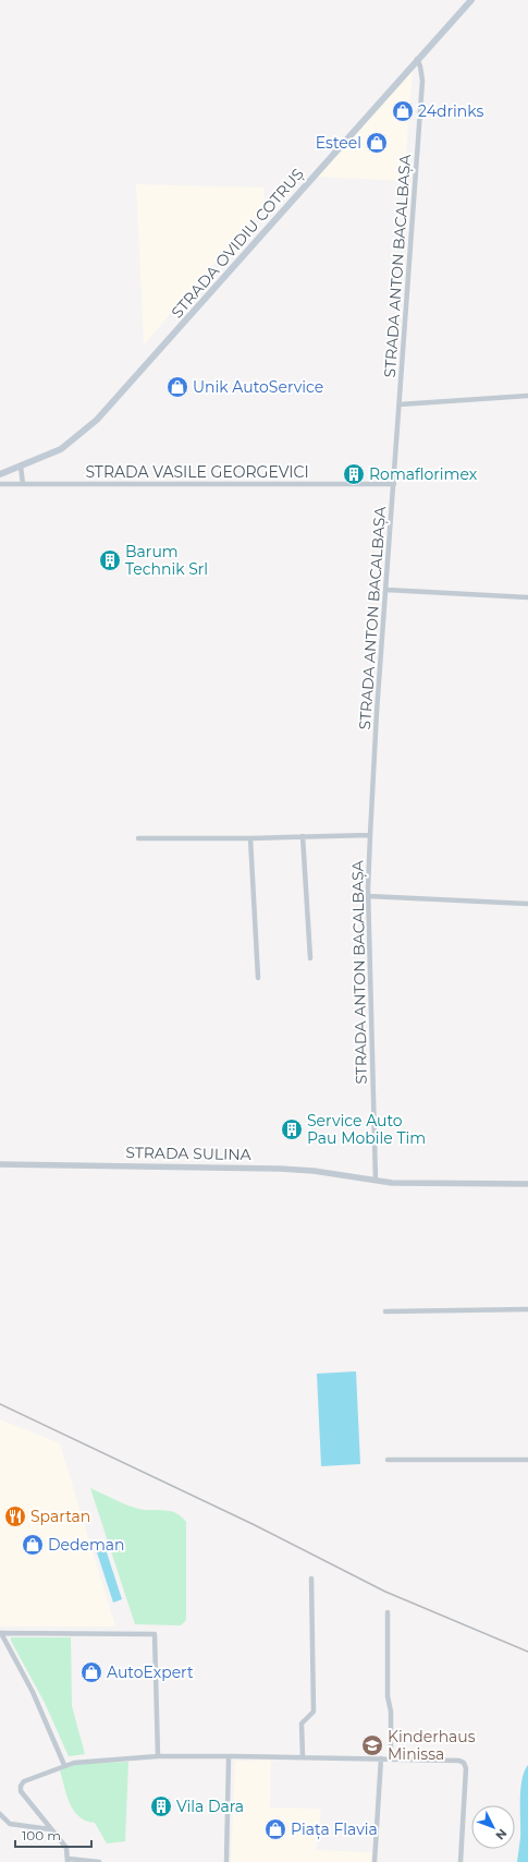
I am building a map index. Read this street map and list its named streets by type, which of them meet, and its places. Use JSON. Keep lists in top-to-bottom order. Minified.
{"streets":{"main road":["STRADA OVIDIU COTRUȘ"],"street":["STRADA ANTON BACALBAȘA","STRADA VASILE GEORGEVICI","STRADA SULINA"]},"crossings":[["STRADA OVIDIU COTRUȘ","STRADA ANTON BACALBAȘA"],["STRADA ANTON BACALBAȘA","STRADA VASILE GEORGEVICI"],["STRADA ANTON BACALBAȘA","STRADA SULINA"]],"places":{"shop":["24drinks","Esteel","Unik AutoService","Dedeman","AutoExpert","Piața Flavia"],"building":["Romaflorimex","Barum Technik Srl","Service Auto Pau Mobile Tim","Vila Dara"],"restaurant":["Spartan"],"school or university":["Kinderhaus Minissa"]},"scale_bar":"100 m","north":"bottom right"}
